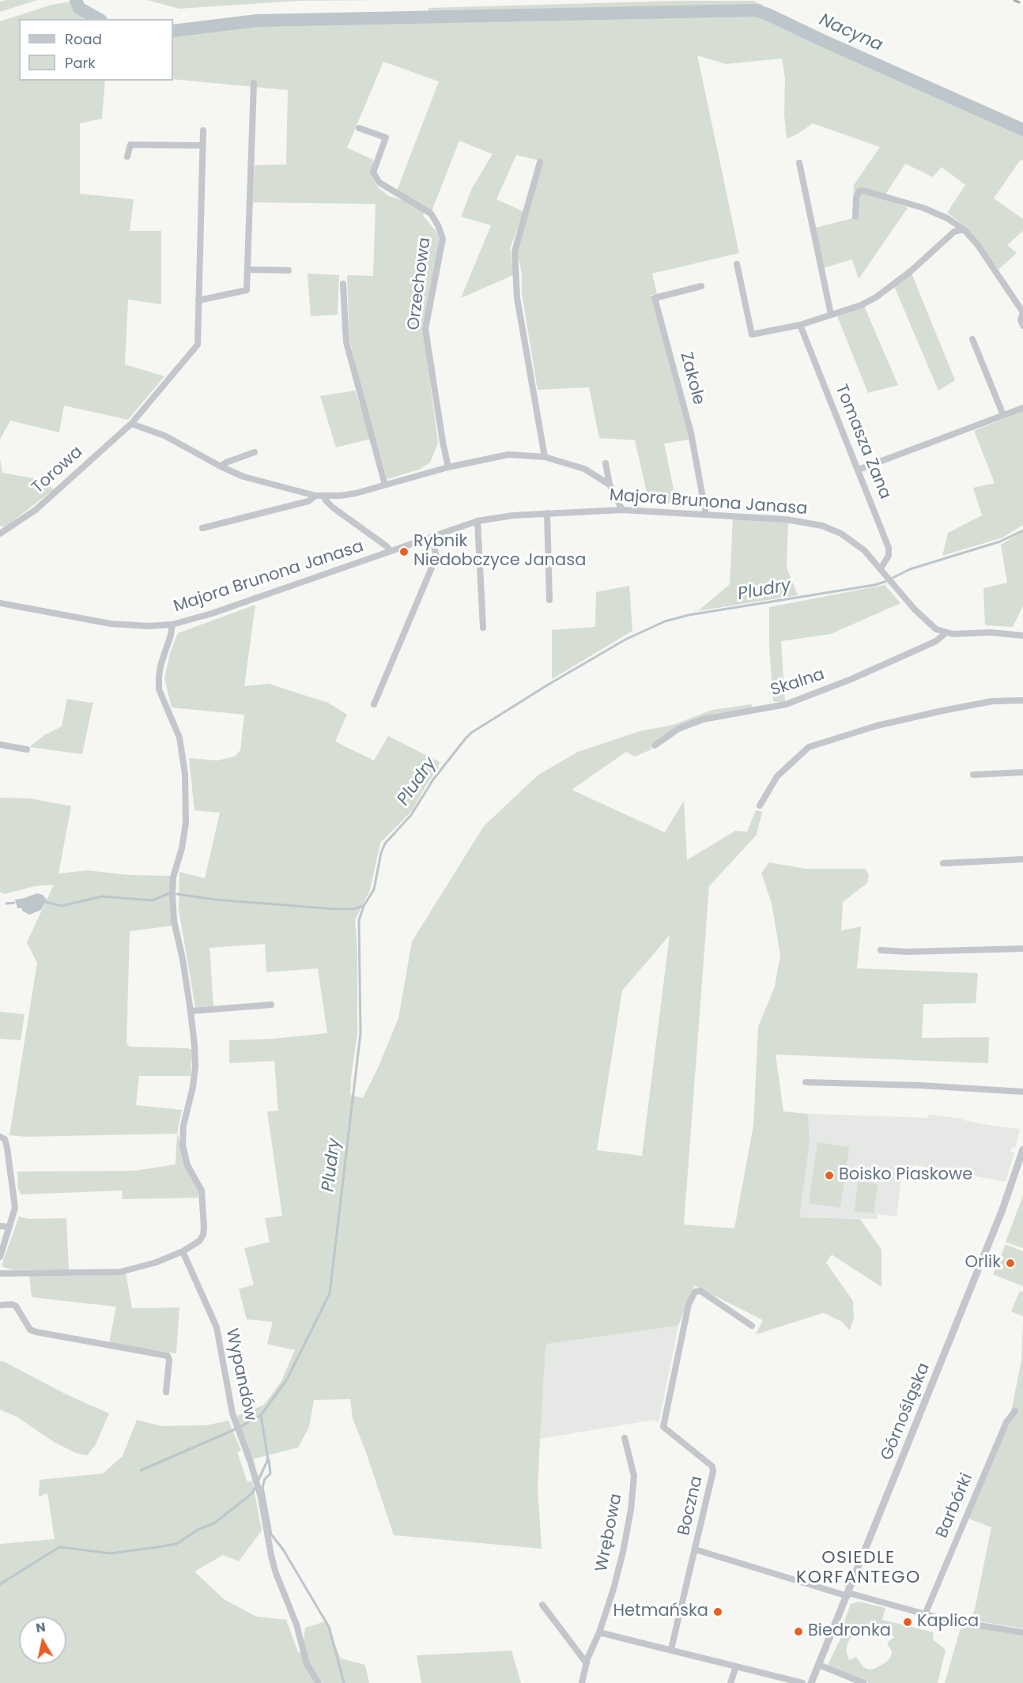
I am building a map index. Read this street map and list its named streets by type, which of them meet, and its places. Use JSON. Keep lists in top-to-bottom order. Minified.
{"streets":{"street":["Orzechowa","Zakole","Tomasza Zana","Torowa","Majora Brunona Janasa","Skalna","Wypandów","Górnośląska","Boczna","Barbórki","Wrębowa"]},"crossings":[["Zakole","Majora Brunona Janasa"],["Tomasza Zana","Majora Brunona Janasa"],["Majora Brunona Janasa","Skalna"],["Górnośląska","Boczna"],["Boczna","Barbórki"]],"districts":["OSIEDLE KORFANTEGO"],"water":["Nacyna","Pludry"],"places":["Rybnik Niedobczyce Janasa","Boisko Piaskowe","Orlik","Hetmańska","Kaplica","Biedronka"],"legend":["Road","Park"],"north":"top"}
